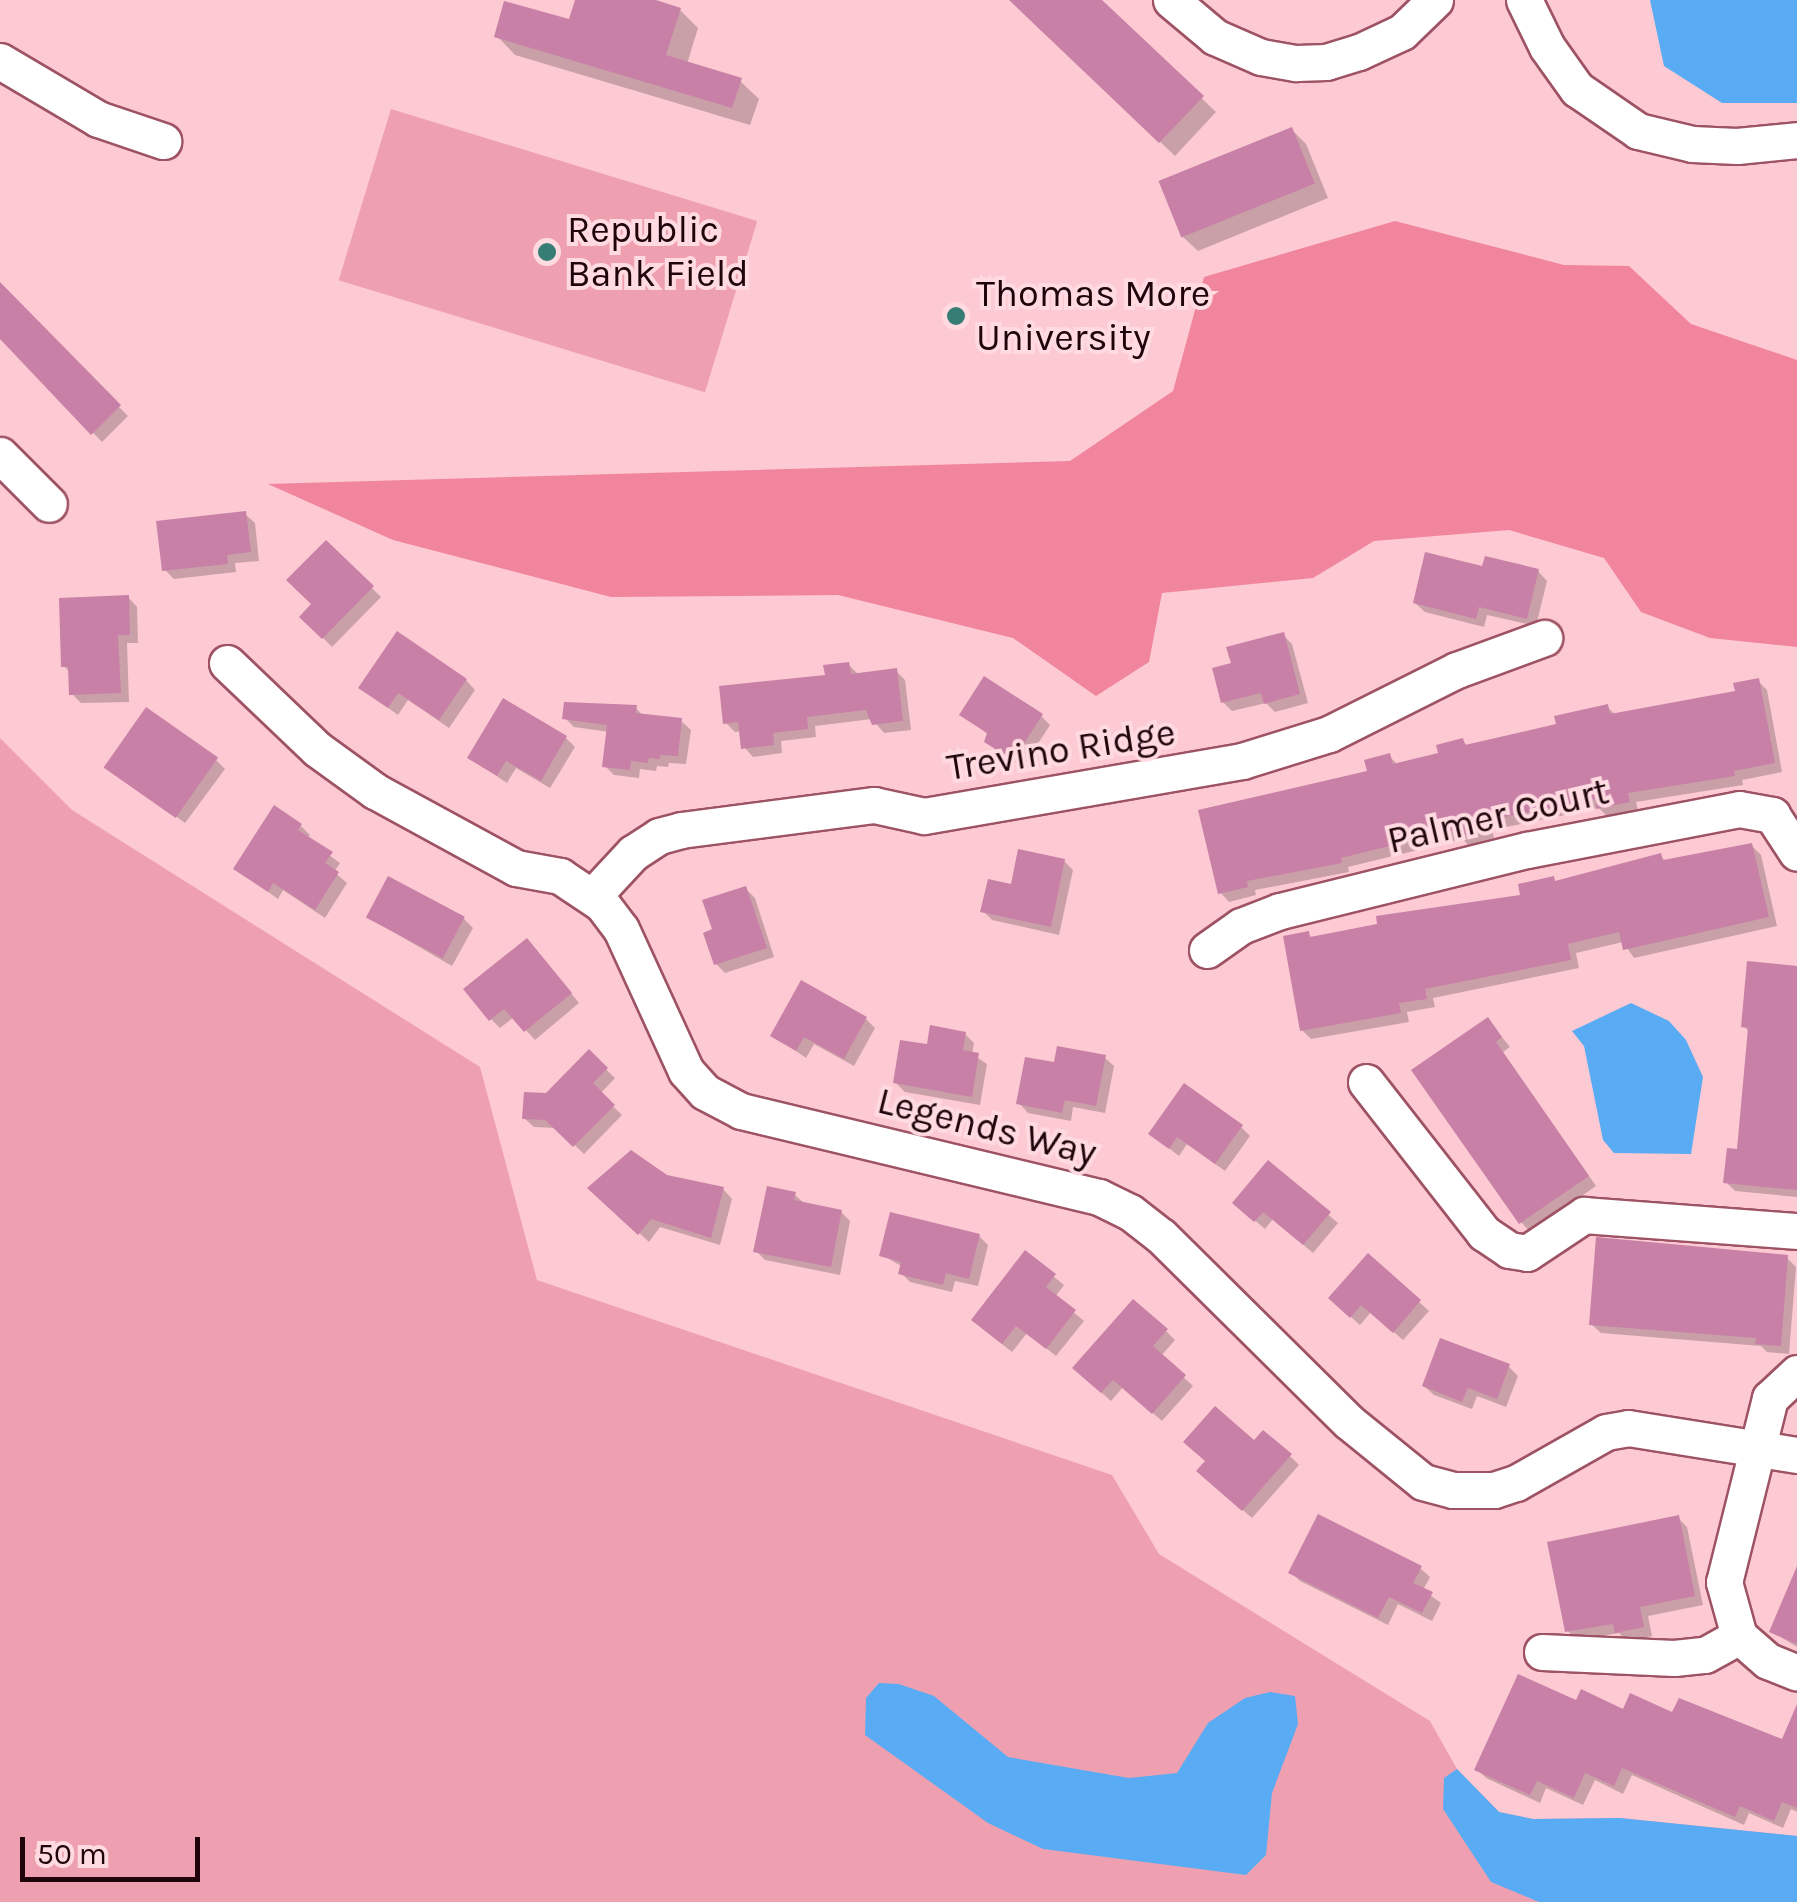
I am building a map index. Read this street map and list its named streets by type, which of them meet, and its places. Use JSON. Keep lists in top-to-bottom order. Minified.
{"streets":{"street":["Trevino Ridge","Palmer Court","Legends Way"]},"crossings":[["Trevino Ridge","Legends Way"]],"places":["Republic Bank Field","Thomas More University"],"scale_bar":"50 m"}
